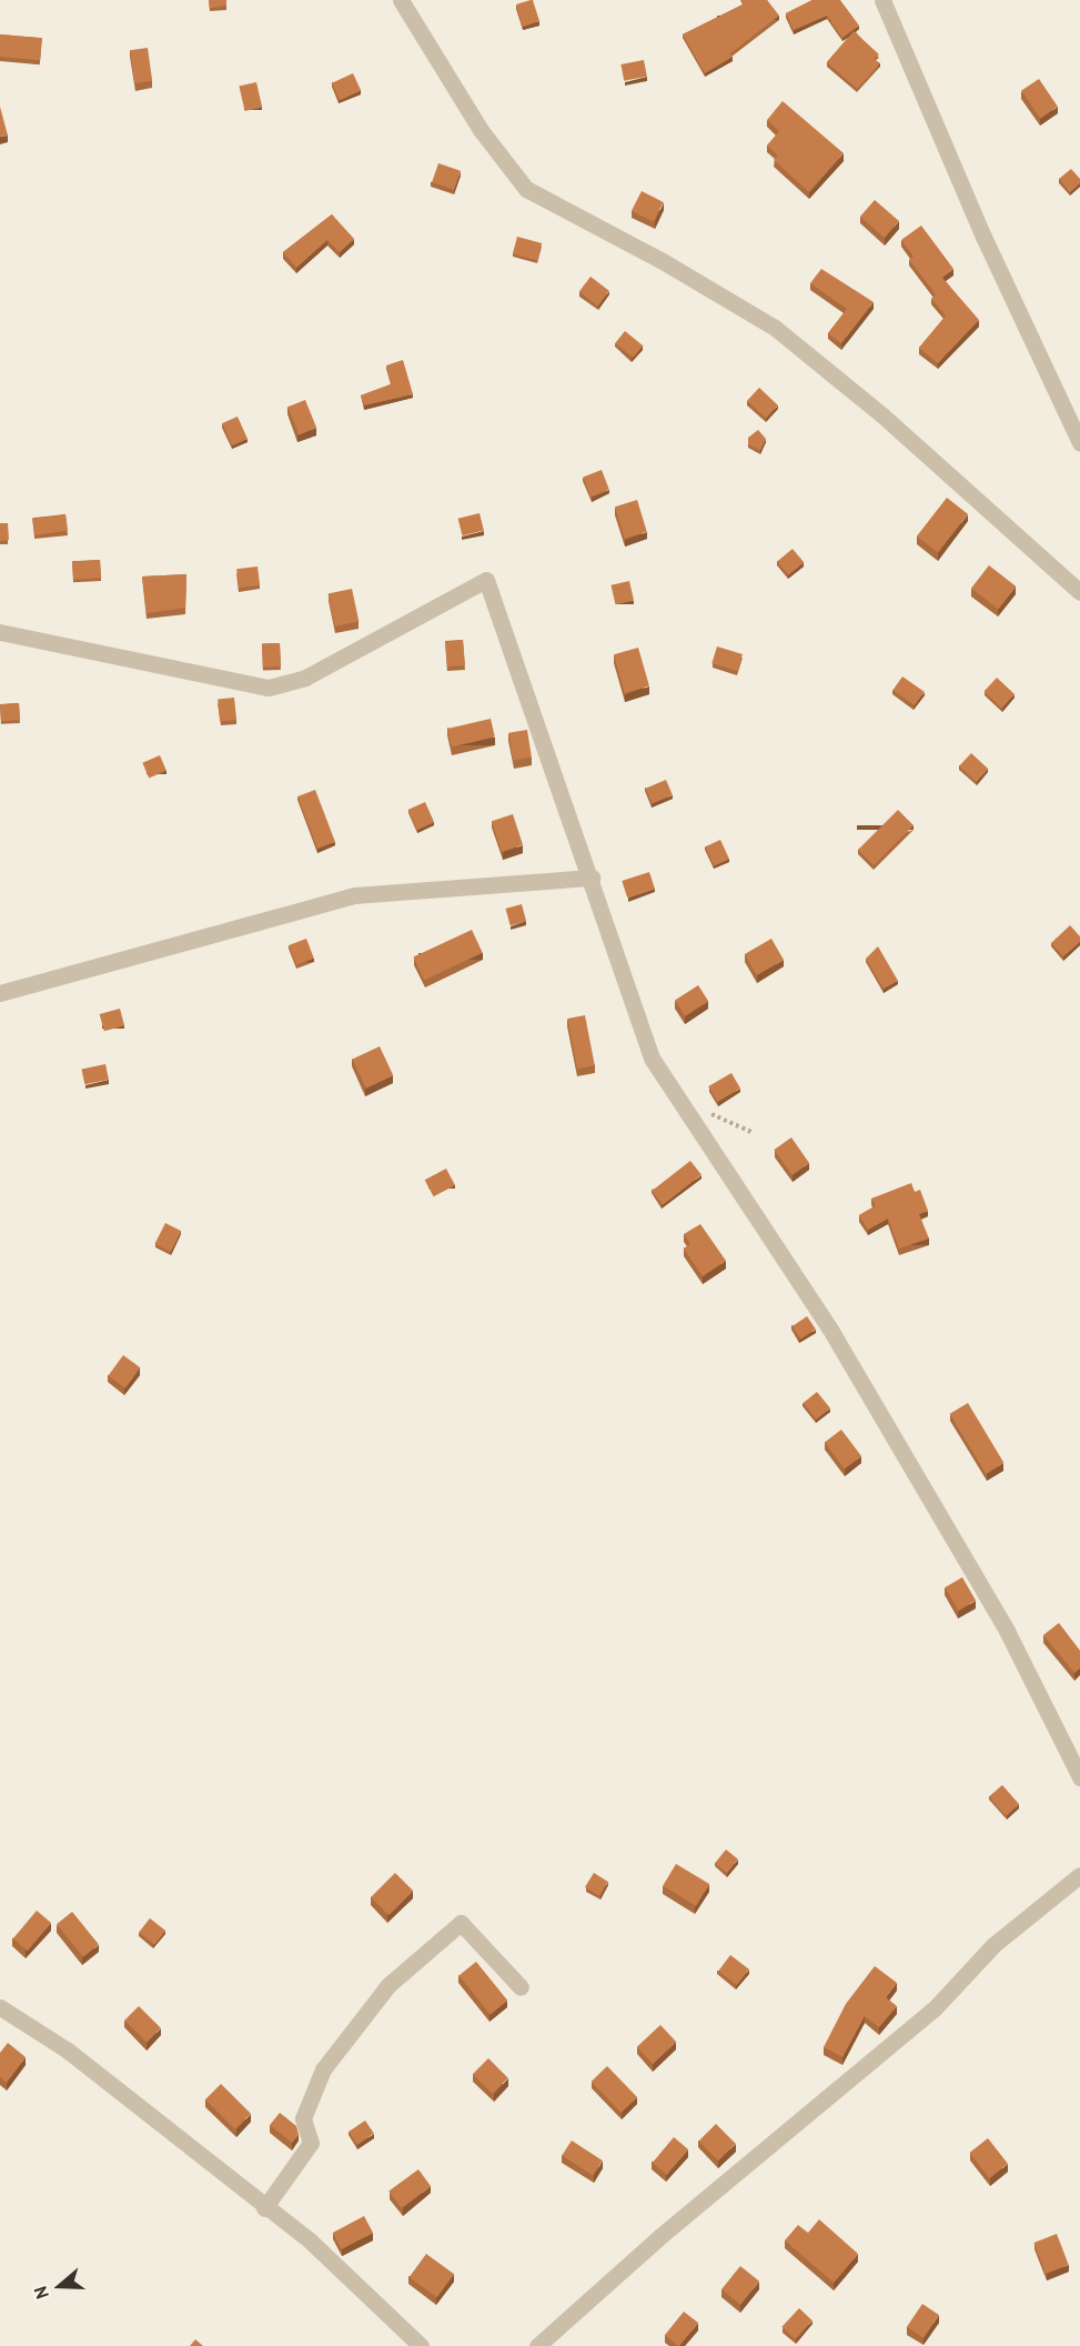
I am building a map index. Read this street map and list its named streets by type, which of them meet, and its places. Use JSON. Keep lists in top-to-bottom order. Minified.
{"north":"left"}
